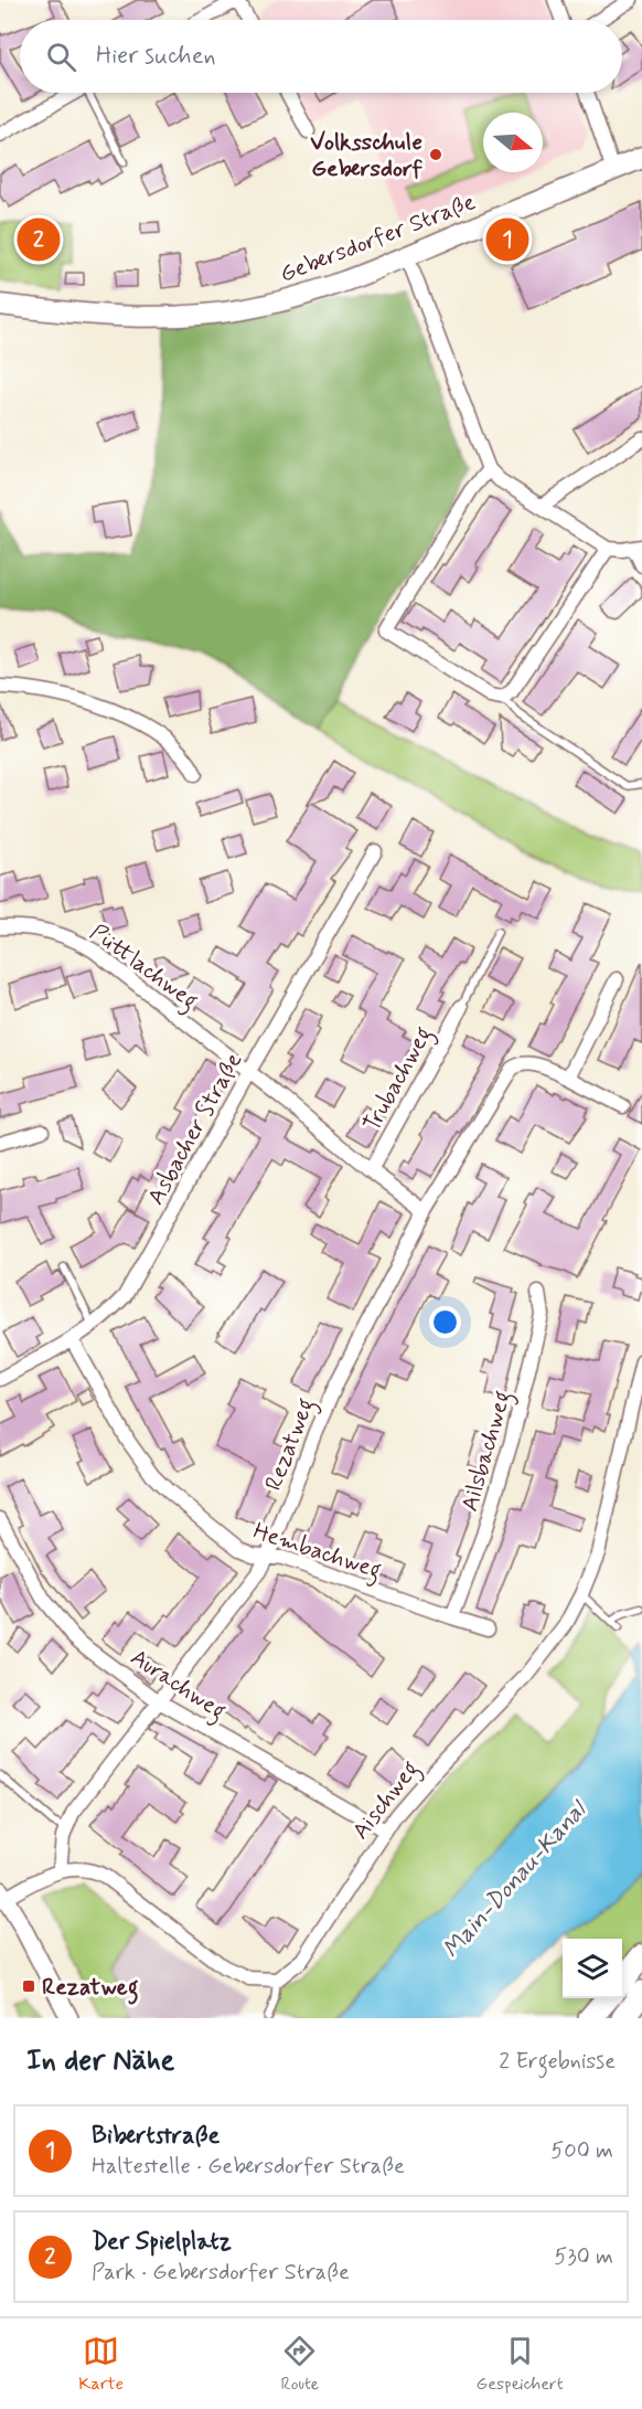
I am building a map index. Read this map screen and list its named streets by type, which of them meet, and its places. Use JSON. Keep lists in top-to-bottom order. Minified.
{"streets":{"main road":["Gebersdorfer Straße"],"street":["Püttlachweg","Trubachweg","Asbacher Straße","Rezatweg","Ailsbachweg","Hembachweg","Aurachweg","Aischweg"]},"crossings":[["Püttlachweg","Trubachweg"],["Püttlachweg","Asbacher Straße"],["Trubachweg","Asbacher Straße"],["Trubachweg","Rezatweg"],["Asbacher Straße","Hembachweg"],["Rezatweg","Hembachweg"],["Rezatweg","Aurachweg"],["Ailsbachweg","Hembachweg"],["Aurachweg","Aischweg"]],"water":["Main-Donau-Kanal"],"places":{"other":["Volksschule Gebersdorf"],"transit":["Rezatweg"]},"north":"right","page":{"search":"Hier suchen","pins":["1","2"],"heading":["In der Nähe","2 Ergebnisse"],"list":[{"mark":"1","name":"Bibertstraße","note":"Haltestelle · Gebersdorfer Straße","value":"500 m"},{"mark":"2","name":"Der Spielplatz","note":"Park · Gebersdorfer Straße","value":"530 m"}],"nav":["Karte","Route","Gespeichert"]}}
